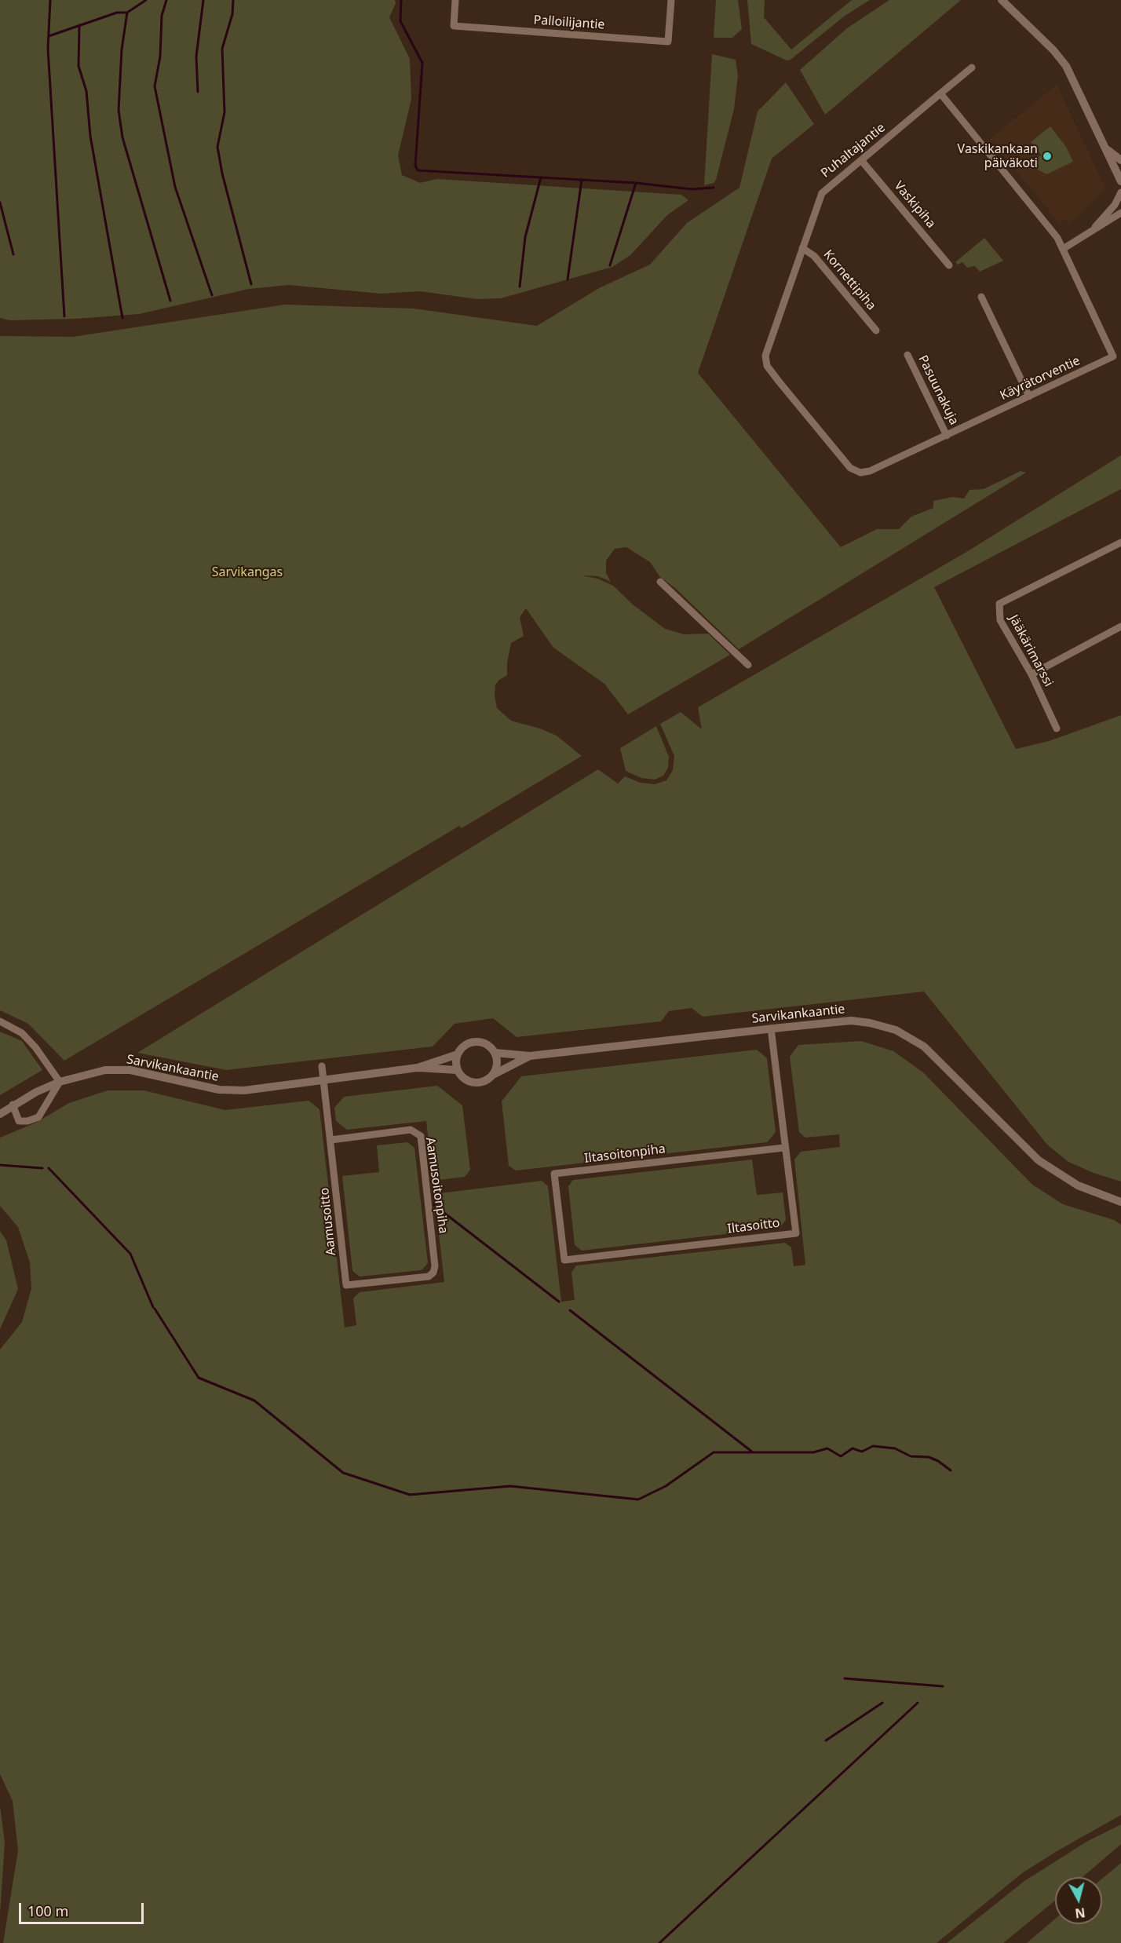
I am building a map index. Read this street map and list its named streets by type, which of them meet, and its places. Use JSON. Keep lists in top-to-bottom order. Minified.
{"streets":{"street":["Palloilijantie","Puhaltajantie","Vaskipiha","Kornettipiha","Käyrätorventie","Pasuunakuja","Jääkärimarssi","Sarvikankaantie","Iltasoitonpiha","Aamusoitonpiha","Aamusoitto","Iltasoitto"]},"crossings":[["Puhaltajantie","Vaskipiha"],["Puhaltajantie","Kornettipiha"],["Puhaltajantie","Käyrätorventie"],["Käyrätorventie","Pasuunakuja"],["Sarvikankaantie","Aamusoitto"],["Sarvikankaantie","Iltasoitto"],["Iltasoitonpiha","Iltasoitto"],["Aamusoitonpiha","Aamusoitto"]],"parks":["Sarvikangas"],"places":["Vaskikankaan päiväkoti"],"scale_bar":"100 m","north":"bottom"}
